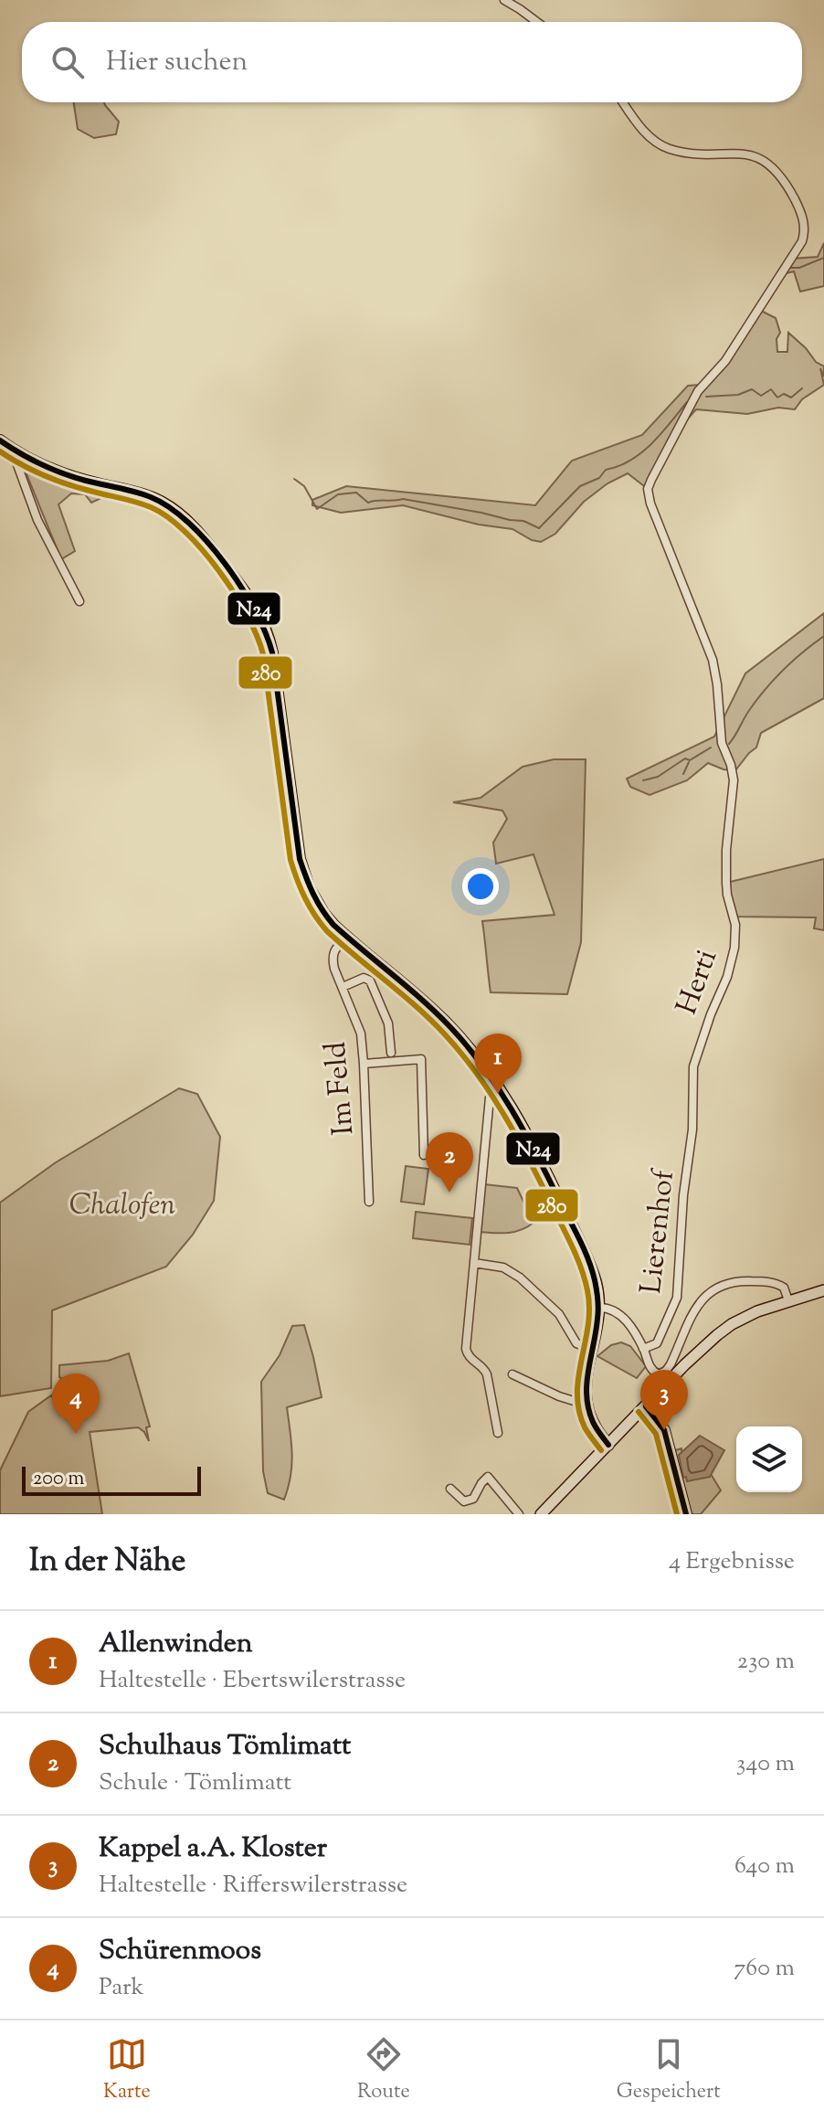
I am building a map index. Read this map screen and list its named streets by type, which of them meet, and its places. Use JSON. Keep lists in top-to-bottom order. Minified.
{"streets":{"street":["Herti","Im Feld","Lierenhof"]},"crossings":[["Herti","Lierenhof"]],"parks":["Chalofen"],"lines":["transit line N24","transit line 280"],"scale_bar":"200 m","page":{"search":"Hier suchen","pins":["1","2","3","4"],"scale":"200 m","heading":["In der Nähe","4 Ergebnisse"],"list":[{"mark":"1","name":"Allenwinden","note":"Haltestelle · Ebertswilerstrasse","value":"230 m"},{"mark":"2","name":"Schulhaus Tömlimatt","note":"Schule · Tömlimatt","value":"340 m"},{"mark":"3","name":"Kappel a.A. Kloster","note":"Haltestelle · Rifferswilerstrasse","value":"640 m"},{"mark":"4","name":"Schürenmoos","note":"Park","value":"760 m"}],"nav":["Karte","Route","Gespeichert"]}}
